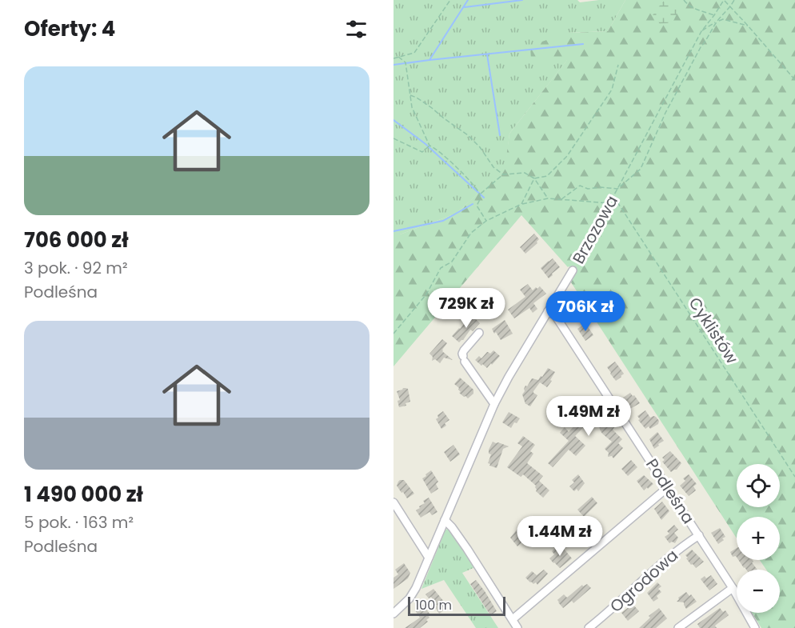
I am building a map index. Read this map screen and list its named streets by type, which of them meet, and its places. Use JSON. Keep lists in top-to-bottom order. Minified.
{"streets":{"street":["Brzozowa","Podleśna","Ogrodowa"],"path":["Cyklistów"]},"crossings":[["Brzozowa","Cyklistów"],["Brzozowa","Podleśna"],["Podleśna","Ogrodowa"]],"scale_bar":"100 m","page":{"heading":"Oferty: 4","list":[{"name":"706 000 zł","note":"3 pok. · 92 m² · Podleśna"},{"name":"1 490 000 zł","note":"5 pok. · 163 m² · Podleśna"}],"price":["729K zł","706K zł","1.49M zł","1.44M zł"],"map_buttons":["+","−"],"scale":"100 m"}}
